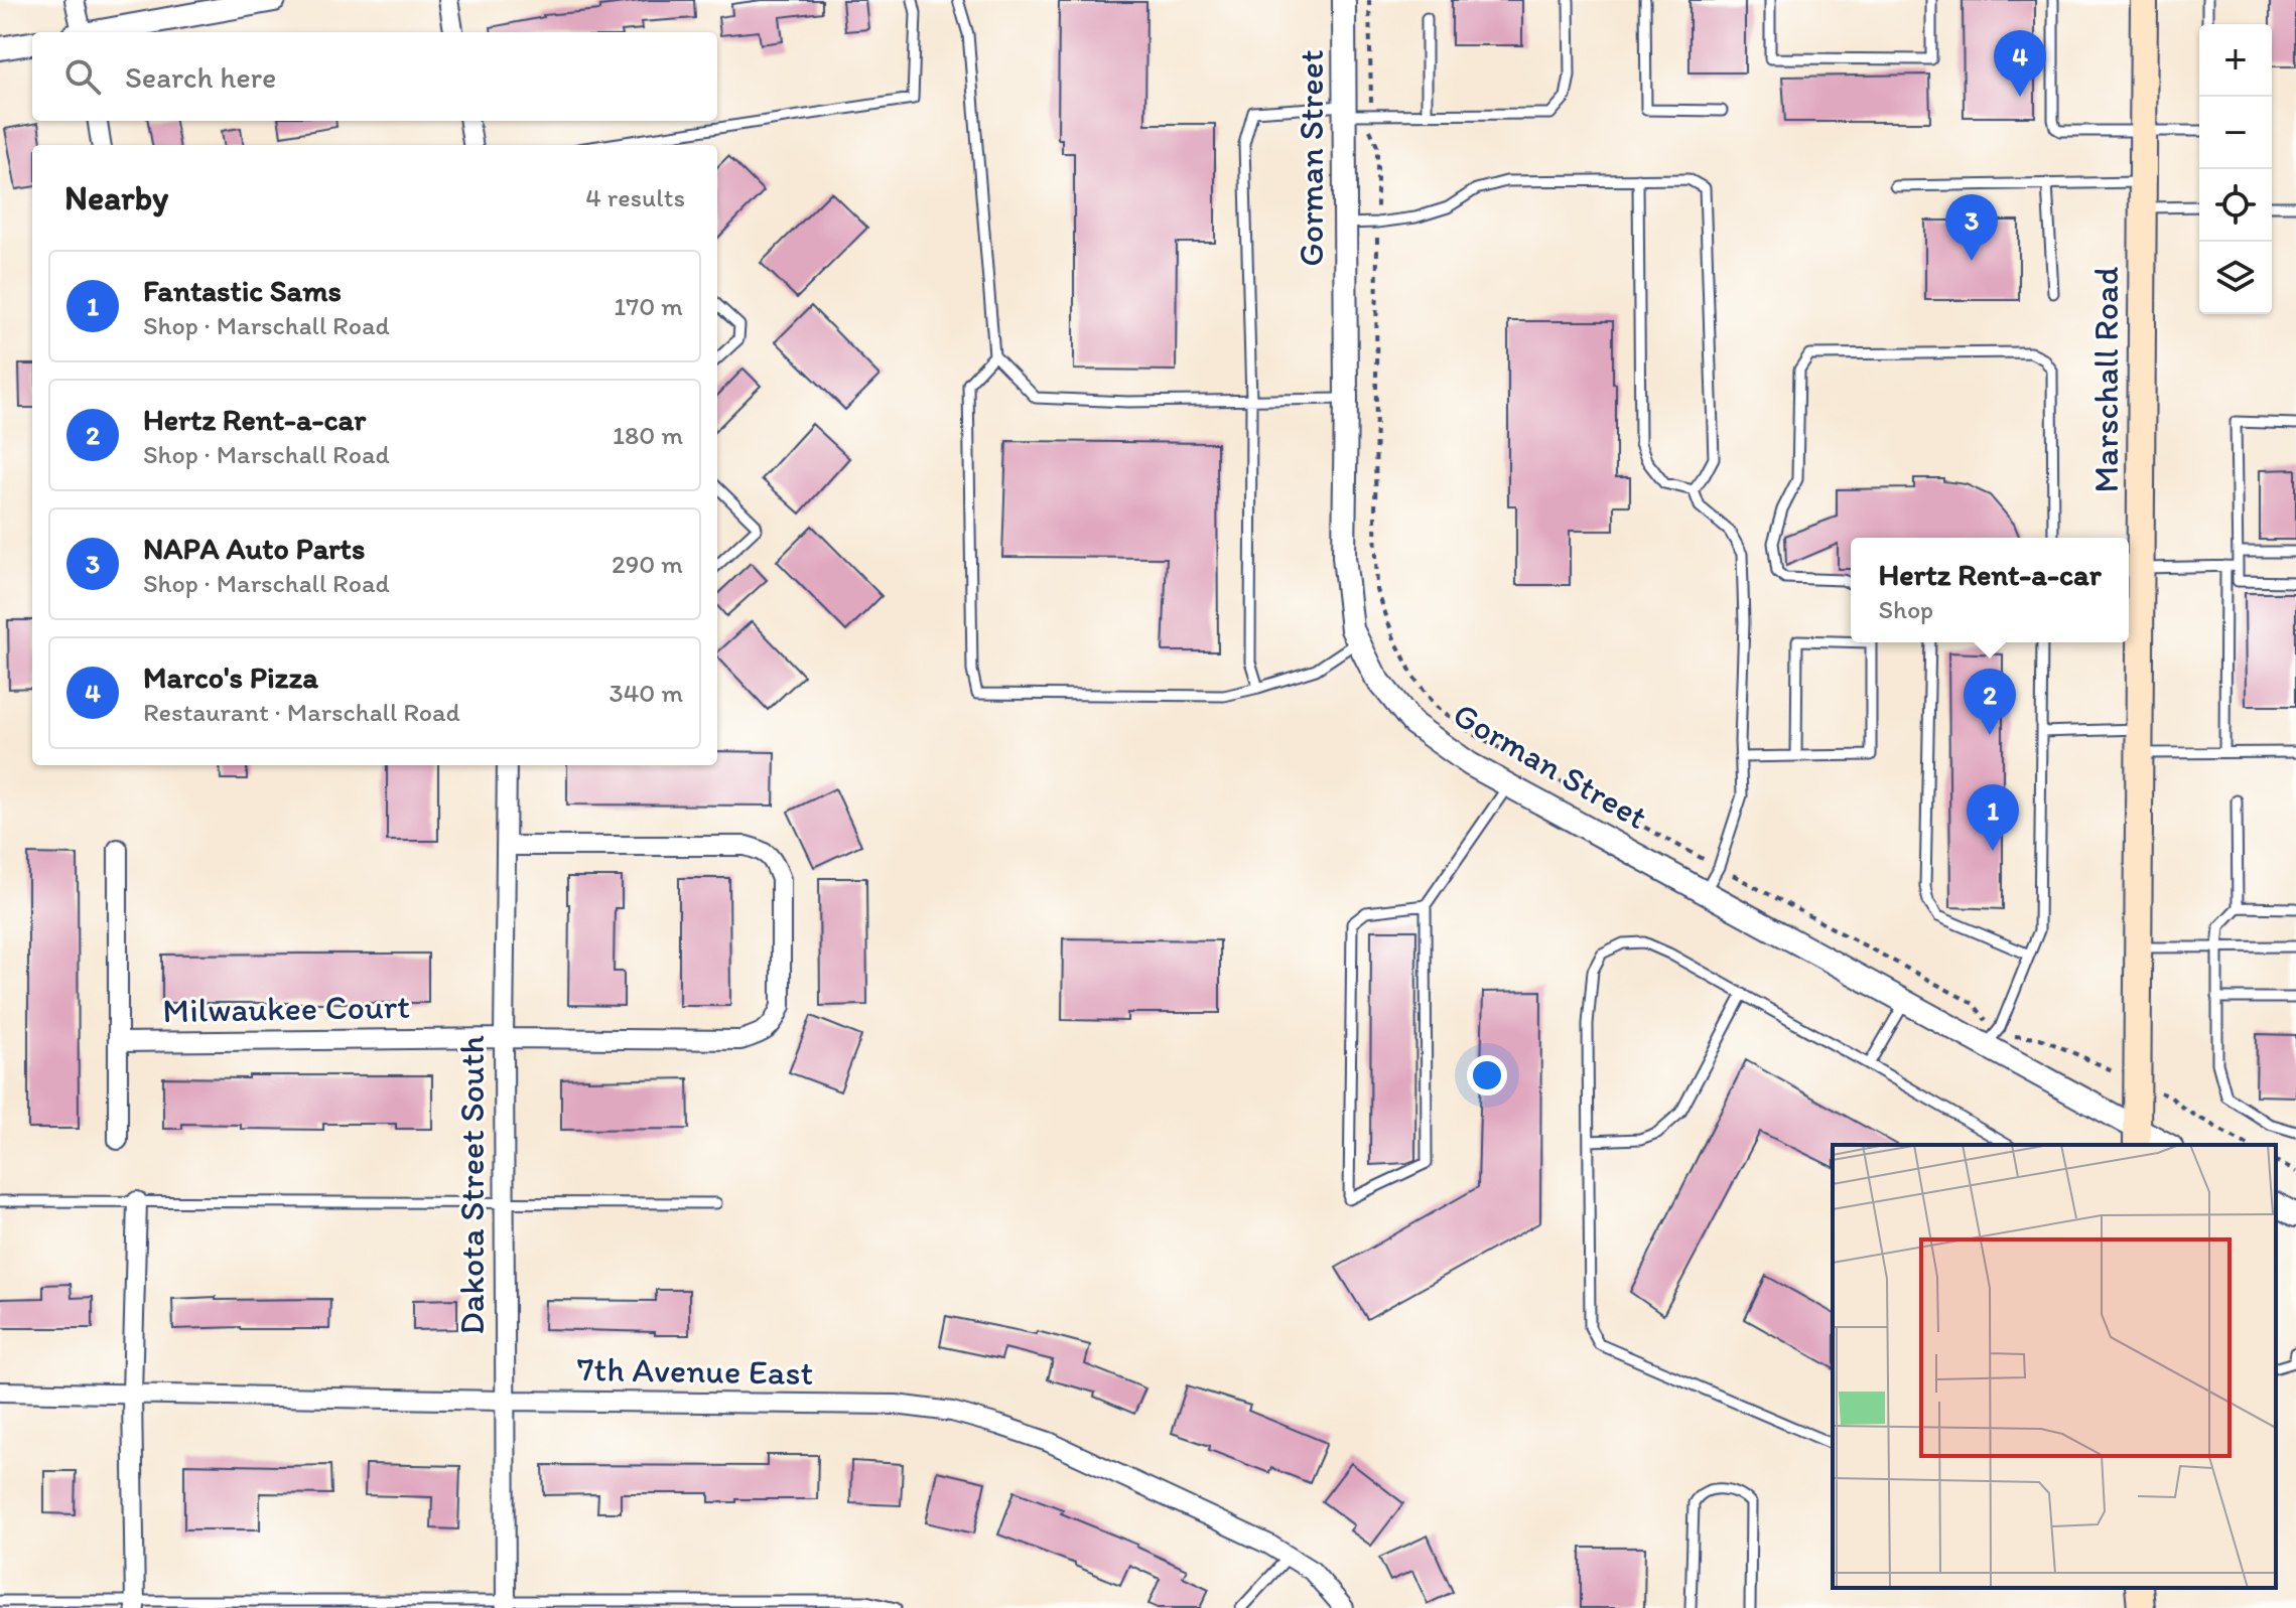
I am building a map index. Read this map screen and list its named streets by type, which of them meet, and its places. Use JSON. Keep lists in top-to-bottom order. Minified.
{"streets":{"main road":["Marschall Road"],"street":["Gorman Street","Milwaukee Court","Dakota Street South","7th Avenue East"]},"crossings":[["Gorman Street","Marschall Road"],["Milwaukee Court","Dakota Street South"],["Dakota Street South","7th Avenue East"]],"page":{"map_buttons":["+","−"],"pins":["4","3","2","1"],"search":"Search here","heading":["Nearby","4 results"],"list":[{"mark":"1","name":"Fantastic Sams","note":"Shop · Marschall Road","value":"170 m"},{"mark":"2","name":"Hertz Rent-a-car","note":"Shop · Marschall Road","value":"180 m"},{"mark":"3","name":"NAPA Auto Parts","note":"Shop · Marschall Road","value":"290 m"},{"mark":"4","name":"Marco's Pizza","note":"Restaurant · Marschall Road","value":"340 m"}],"popup":["Hertz Rent-a-car","Shop"]}}
